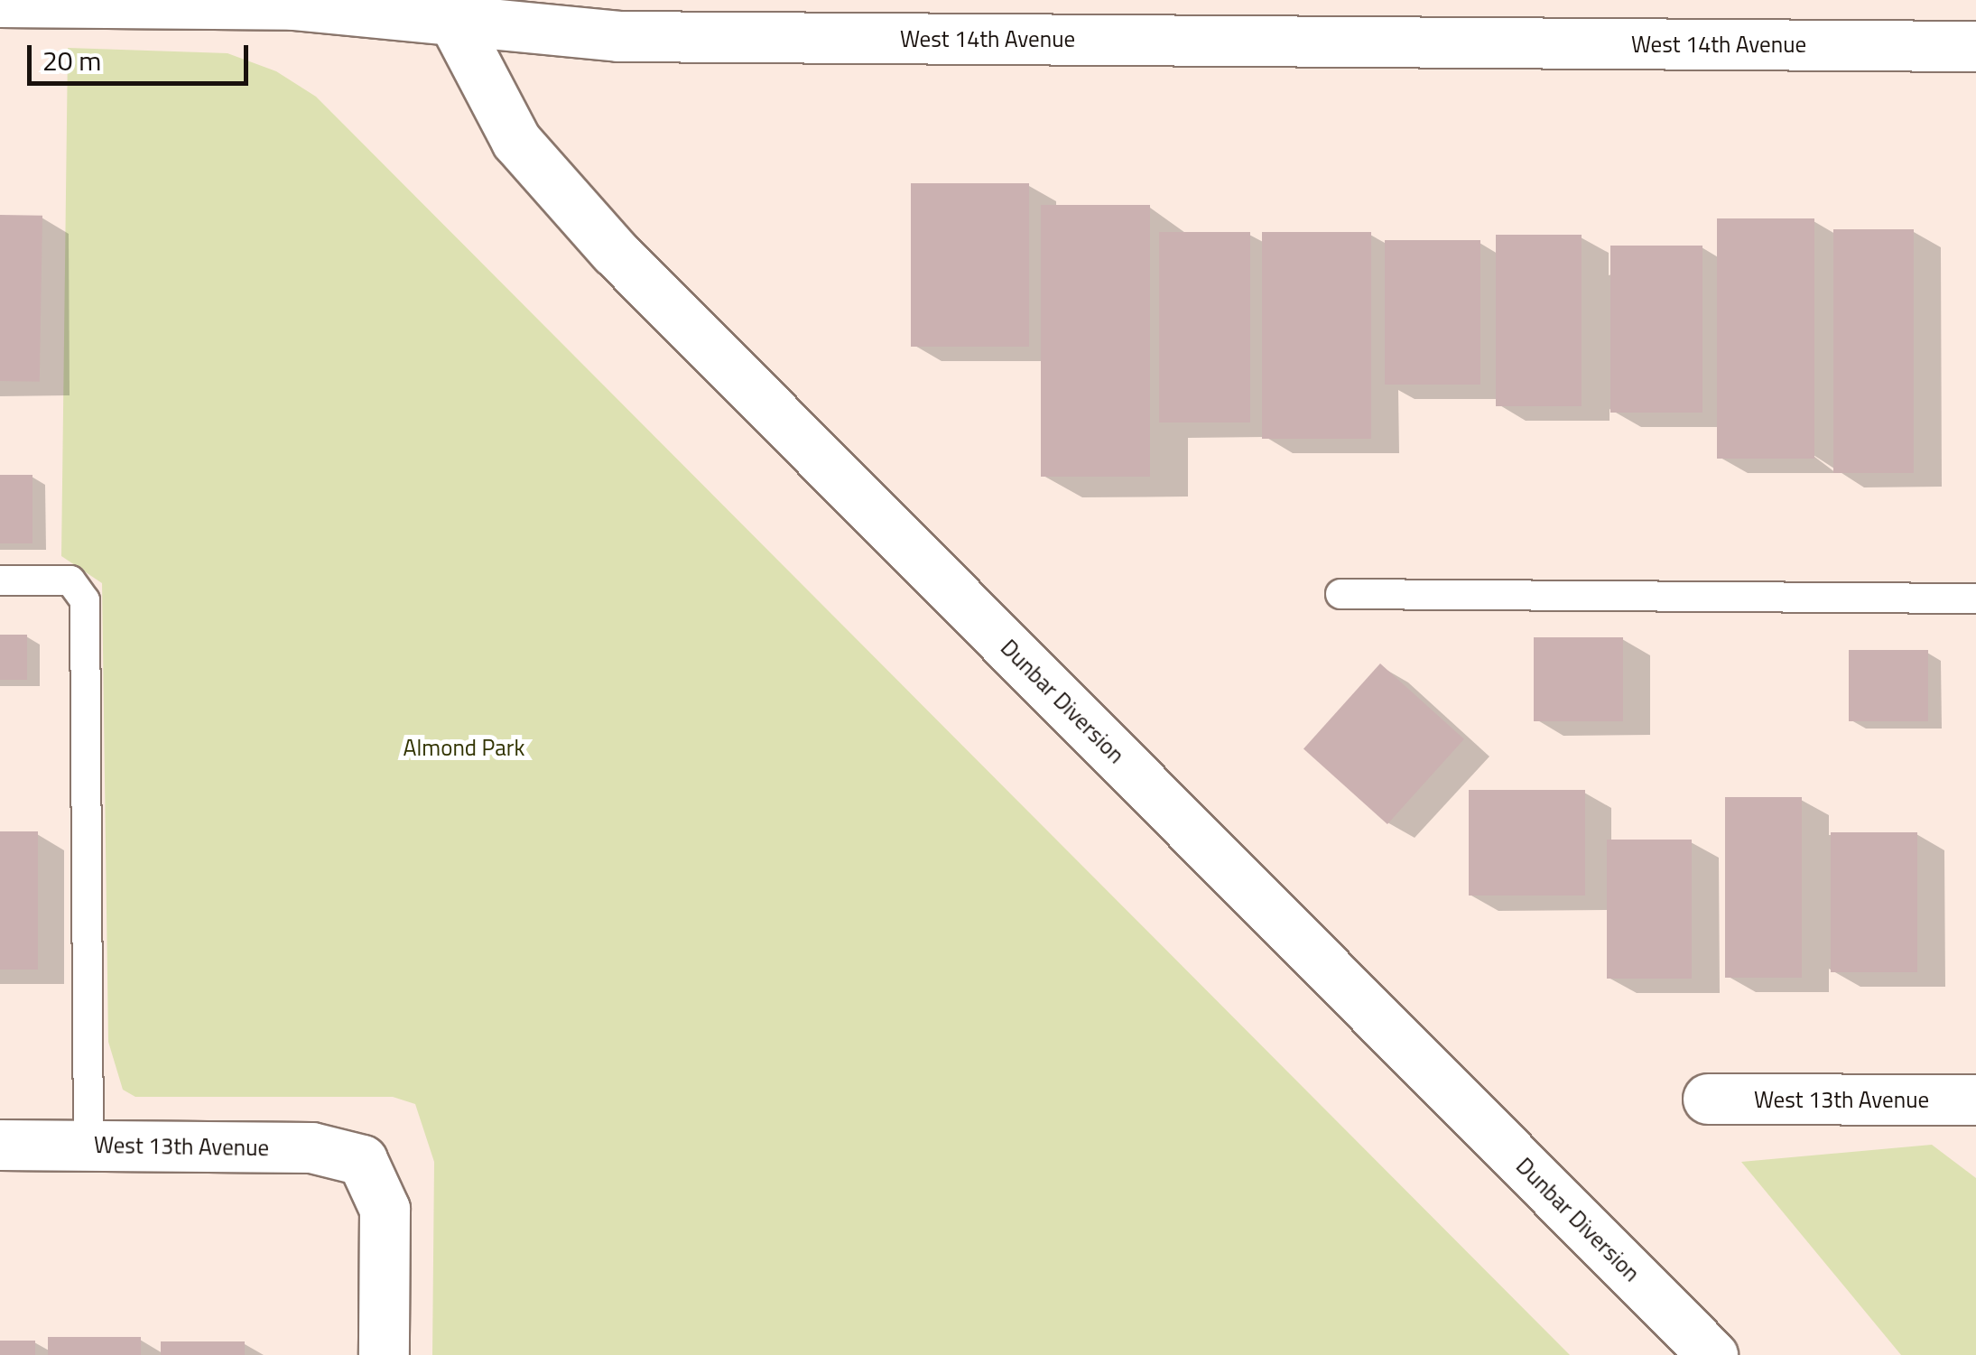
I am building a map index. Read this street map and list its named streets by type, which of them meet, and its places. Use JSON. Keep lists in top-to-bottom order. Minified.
{"streets":{"street":["West 14th Avenue","Dunbar Diversion","West 13th Avenue"]},"crossings":[["West 14th Avenue","Dunbar Diversion"]],"parks":["Almond Park"],"scale_bar":"20 m"}
